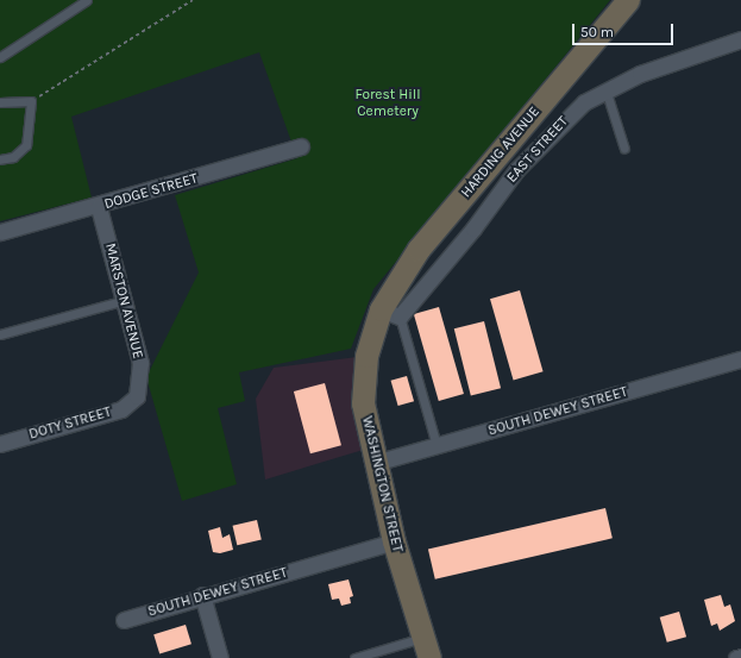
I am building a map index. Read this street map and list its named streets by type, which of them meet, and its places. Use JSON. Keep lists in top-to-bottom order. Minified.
{"streets":{"main road":["HARDING AVENUE","WASHINGTON STREET"],"street":["EAST STREET","DODGE STREET","MARSTON AVENUE","SOUTH DEWEY STREET","DOTY STREET"]},"crossings":[["EAST STREET","HARDING AVENUE"],["EAST STREET","WASHINGTON STREET"],["HARDING AVENUE","WASHINGTON STREET"],["DODGE STREET","MARSTON AVENUE"],["MARSTON AVENUE","DOTY STREET"],["SOUTH DEWEY STREET","WASHINGTON STREET"]],"parks":["Forest Hill Cemetery"],"scale_bar":"50 m"}
